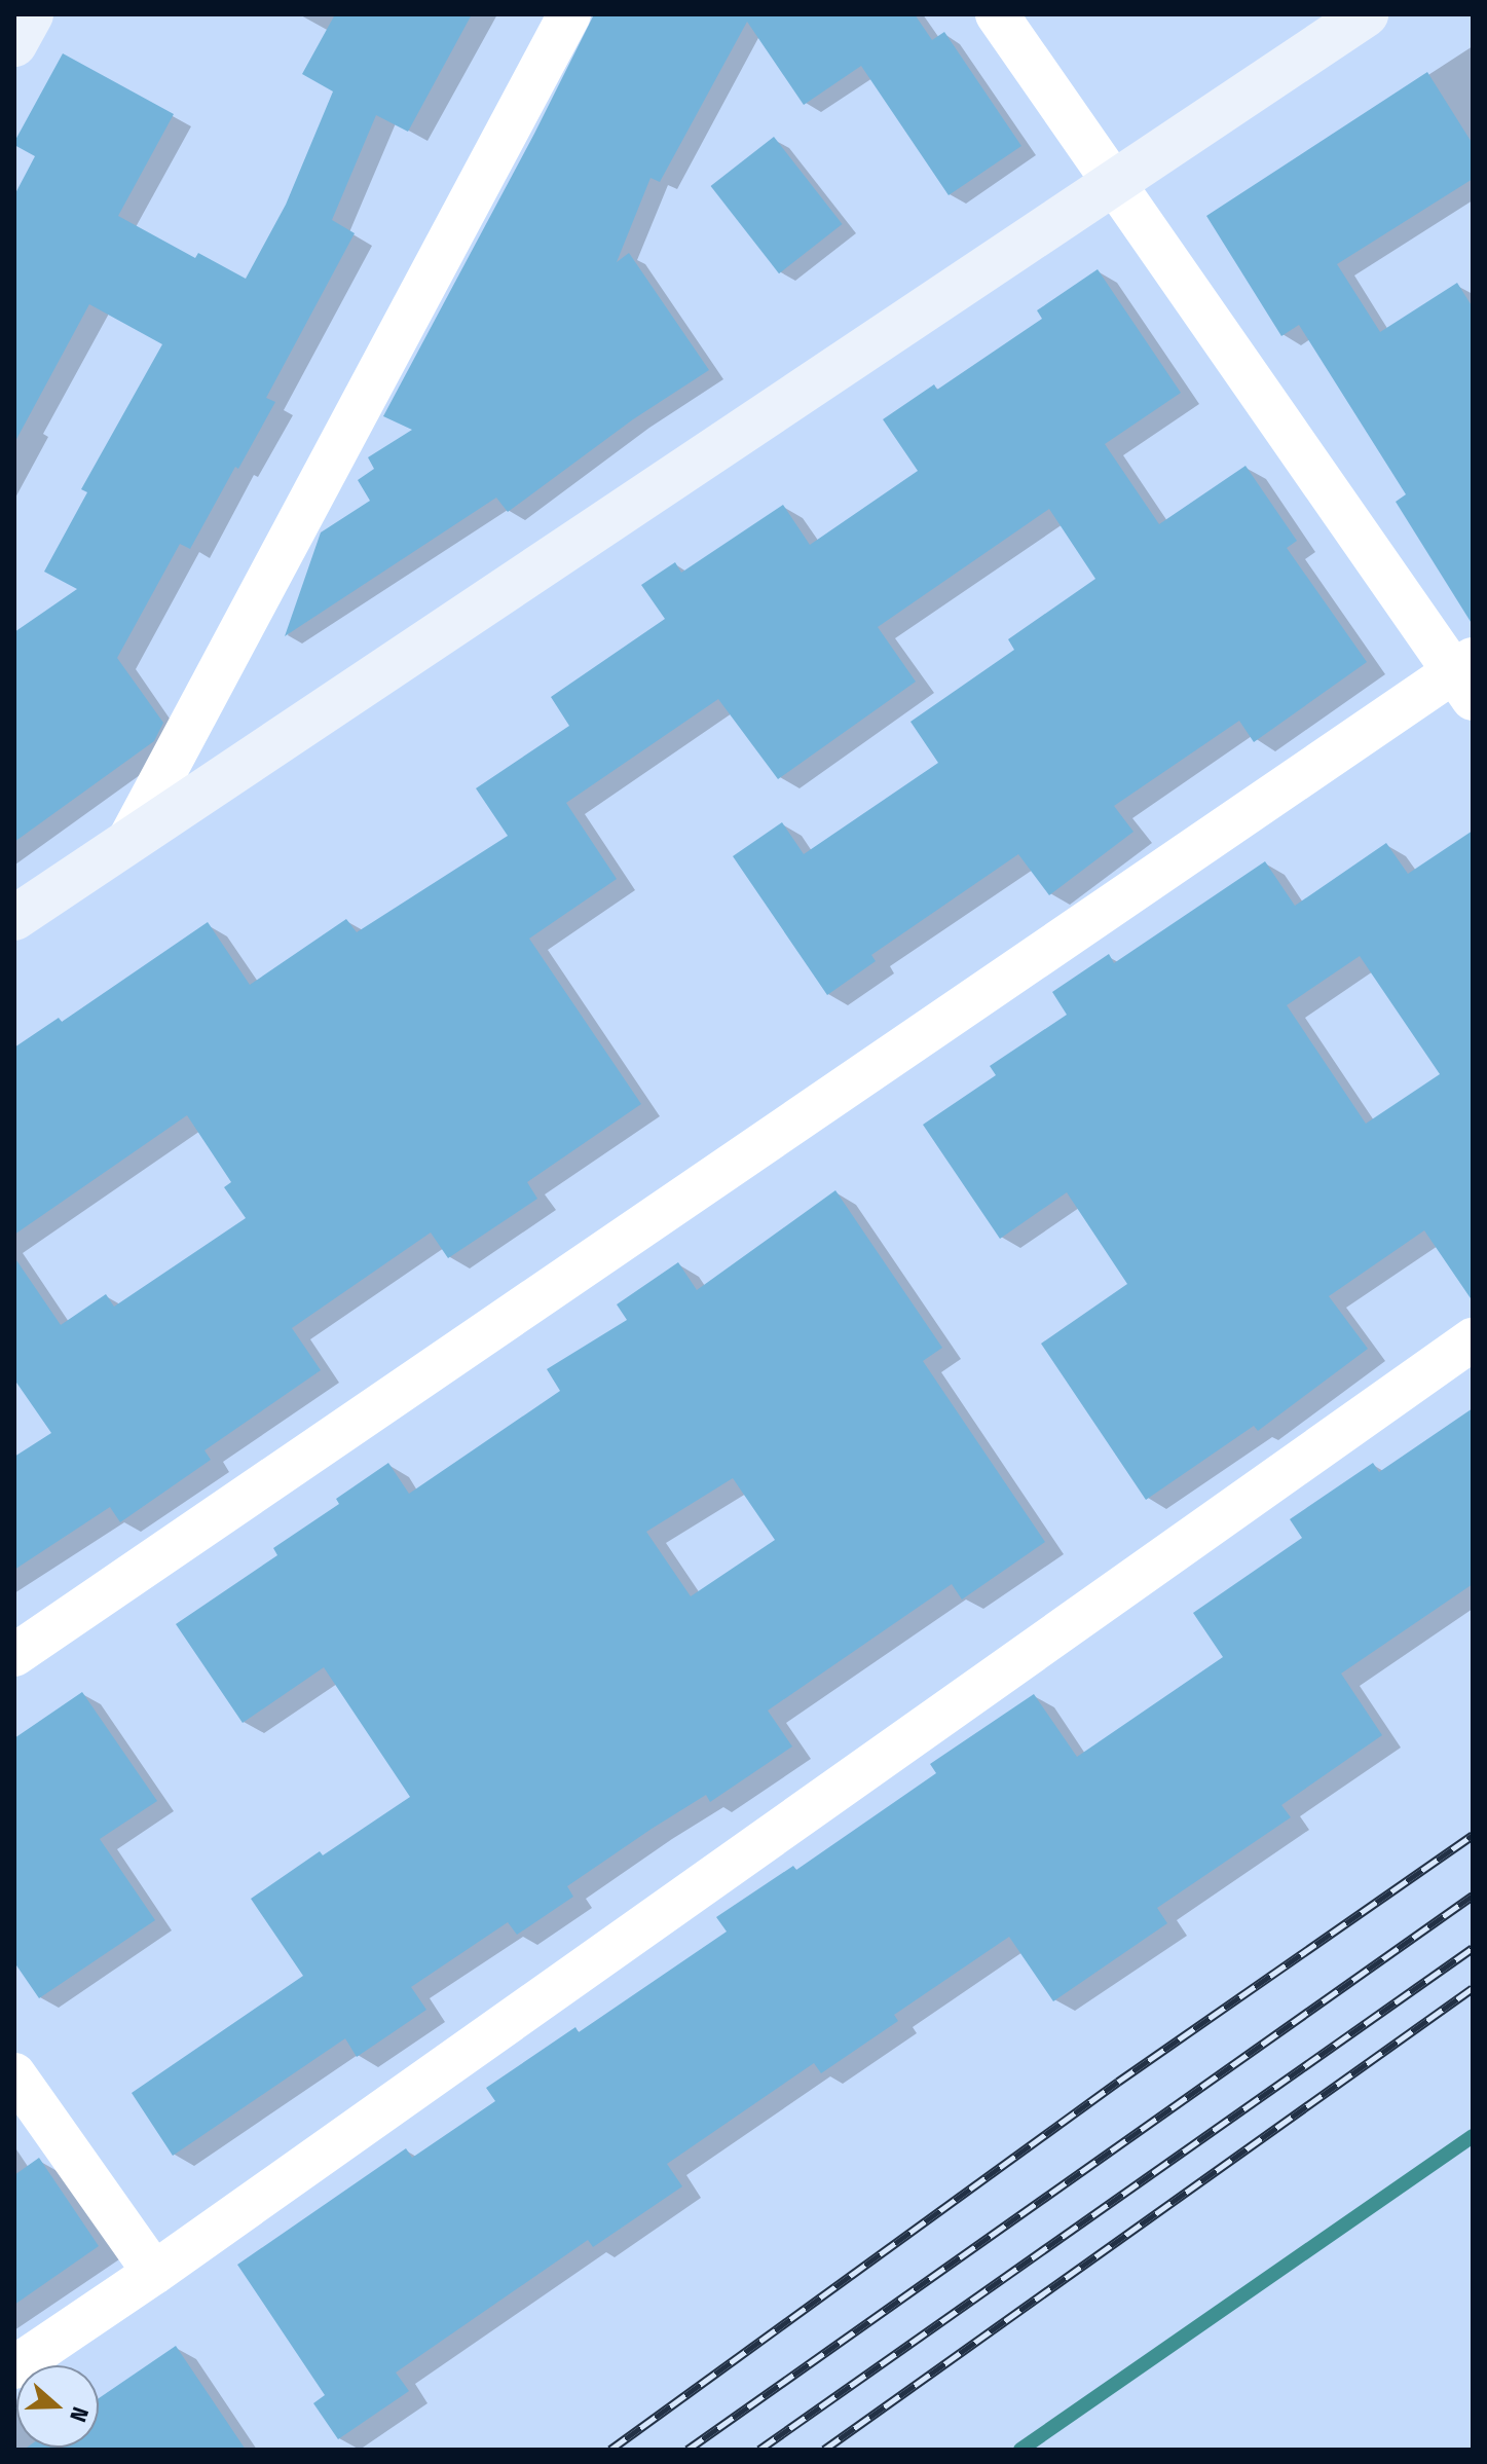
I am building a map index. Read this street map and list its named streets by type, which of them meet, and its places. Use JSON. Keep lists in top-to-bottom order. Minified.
{"north":"right"}
